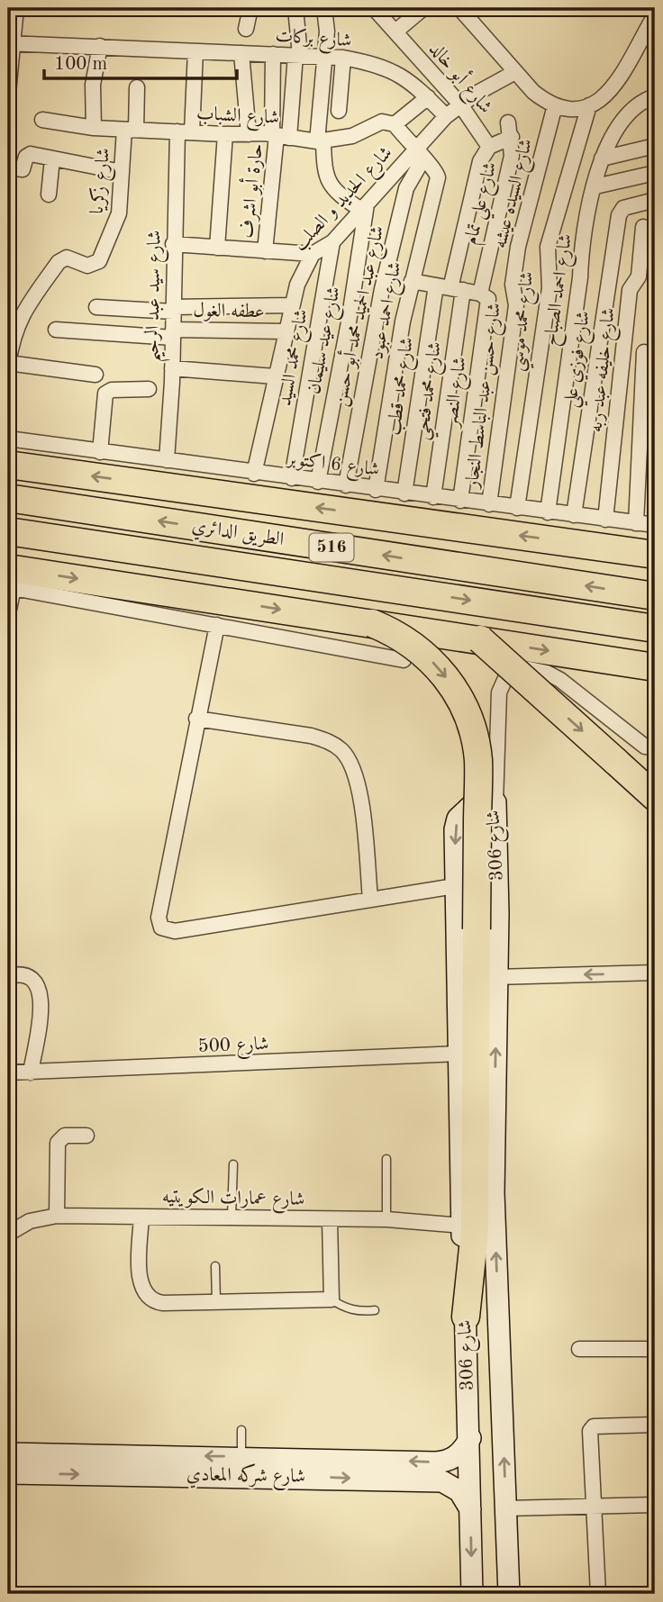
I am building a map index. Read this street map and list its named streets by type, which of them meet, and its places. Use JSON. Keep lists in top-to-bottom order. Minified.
{"streets":{"highway":["الطريق الدائري","516"],"street":["شارع بركات","شارع أبو خالد","شارع الشباب","شارع زكريا","حارة أبو اشرف","شارع السيده عيشه","شارع الحديد و الصلب","شارع علي تمام","شارع احمد الصباح","شارع سيد عبد الرحيم","شارع احمد عبود","عطفه الغول","شارع عبد الحميد محمد أبو حسن","شارع محمد موسي","شارع عيد سليمان","شارع محمد السيد","شارع فوزي علي","شارع خليفه عبد ربه","شارع محمد قطب","شارع محمد فتحي","شارع النصر","شارع حسن عبد الباسط النجار","شارع 6 اكتوبر","شارع 306","شارع 500","شارع عمارات الكويتيه","شارع شركه المعادي"]},"crossings":[["شارع بركات","شارع الحديد و الصلب"],["شارع بركات","شارع سيد عبد الرحيم"],["شارع أبو خالد","شارع الحديد و الصلب"],["شارع أبو خالد","شارع علي تمام"],["شارع الشباب","شارع زكريا"],["شارع الشباب","حارة أبو اشرف"],["شارع الشباب","شارع سيد عبد الرحيم"],["شارع السيده عيشه","شارع حسن عبد الباسط النجار"],["شارع الحديد و الصلب","شارع احمد عبود"],["شارع الحديد و الصلب","عطفه الغول"],["شارع الحديد و الصلب","شارع عبد الحميد محمد أبو حسن"],["شارع الحديد و الصلب","شارع عيد سليمان"],["شارع الحديد و الصلب","شارع محمد السيد"],["شارع الحديد و الصلب","شارع 6 اكتوبر"],["شارع علي تمام","شارع النصر"],["شارع احمد الصباح","شارع 6 اكتوبر"],["شارع سيد عبد الرحيم","عطفه الغول"],["شارع سيد عبد الرحيم","شارع 6 اكتوبر"],["شارع احمد عبود","شارع عبد الحميد محمد أبو حسن"],["شارع احمد عبود","شارع 6 اكتوبر"],["شارع عبد الحميد محمد أبو حسن","شارع 6 اكتوبر"],["شارع محمد موسي","شارع 6 اكتوبر"],["شارع عيد سليمان","شارع 6 اكتوبر"],["شارع محمد السيد","شارع 6 اكتوبر"],["شارع فوزي علي","شارع 6 اكتوبر"],["شارع خليفه عبد ربه","شارع 6 اكتوبر"],["شارع محمد قطب","شارع محمد فتحي"],["شارع محمد قطب","شارع 6 اكتوبر"],["شارع محمد فتحي","شارع 6 اكتوبر"],["شارع النصر","شارع 6 اكتوبر"],["شارع حسن عبد الباسط النجار","شارع 6 اكتوبر"],["شارع 306","شارع 500"],["شارع 306","شارع عمارات الكويتيه"],["شارع 306","شارع شركه المعادي"]],"scale_bar":"100 m"}
